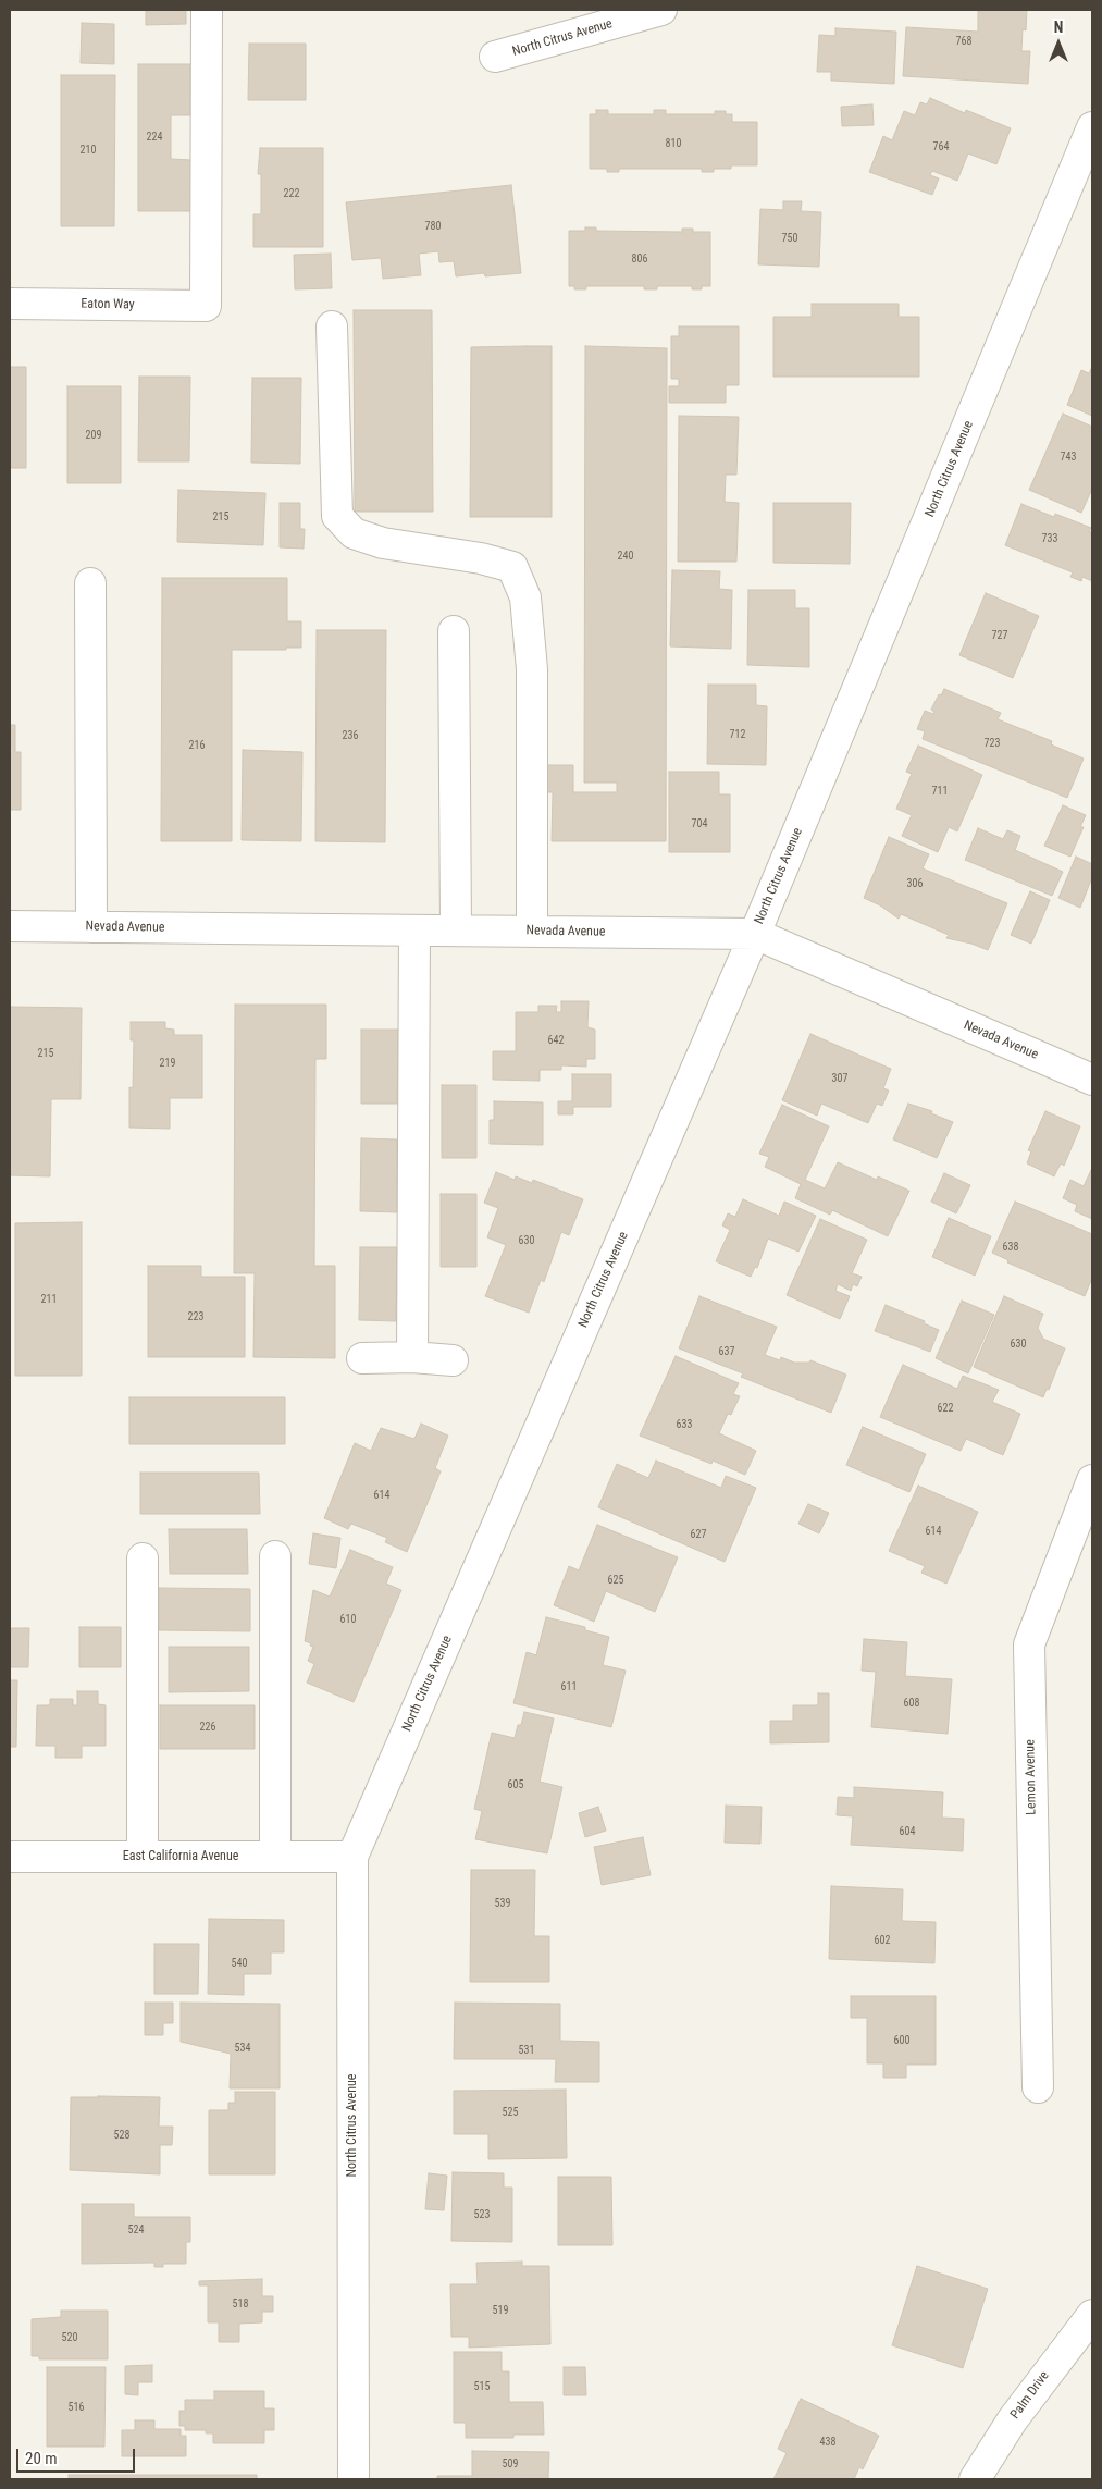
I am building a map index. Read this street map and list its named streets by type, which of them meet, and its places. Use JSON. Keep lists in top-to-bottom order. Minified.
{"streets":{"street":["North Citrus Avenue","Eaton Way","Nevada Avenue","Lemon Avenue","East California Avenue","Palm Drive"]},"crossings":[["North Citrus Avenue","Nevada Avenue"],["North Citrus Avenue","East California Avenue"]],"house_numbers":["768","224","810","764","210","222","780","750","806","209","743","215","733","240","727","712","236","723","216","711","704","306","642","215","219","307","630","638","211","223","630","637","622","633","614","614","627","625","610","611","608","226","605","604","539","602","540","600","534","531","525","528","523","524","518","519","520","515","516","438","509"],"scale_bar":"20 m","north":"top"}
